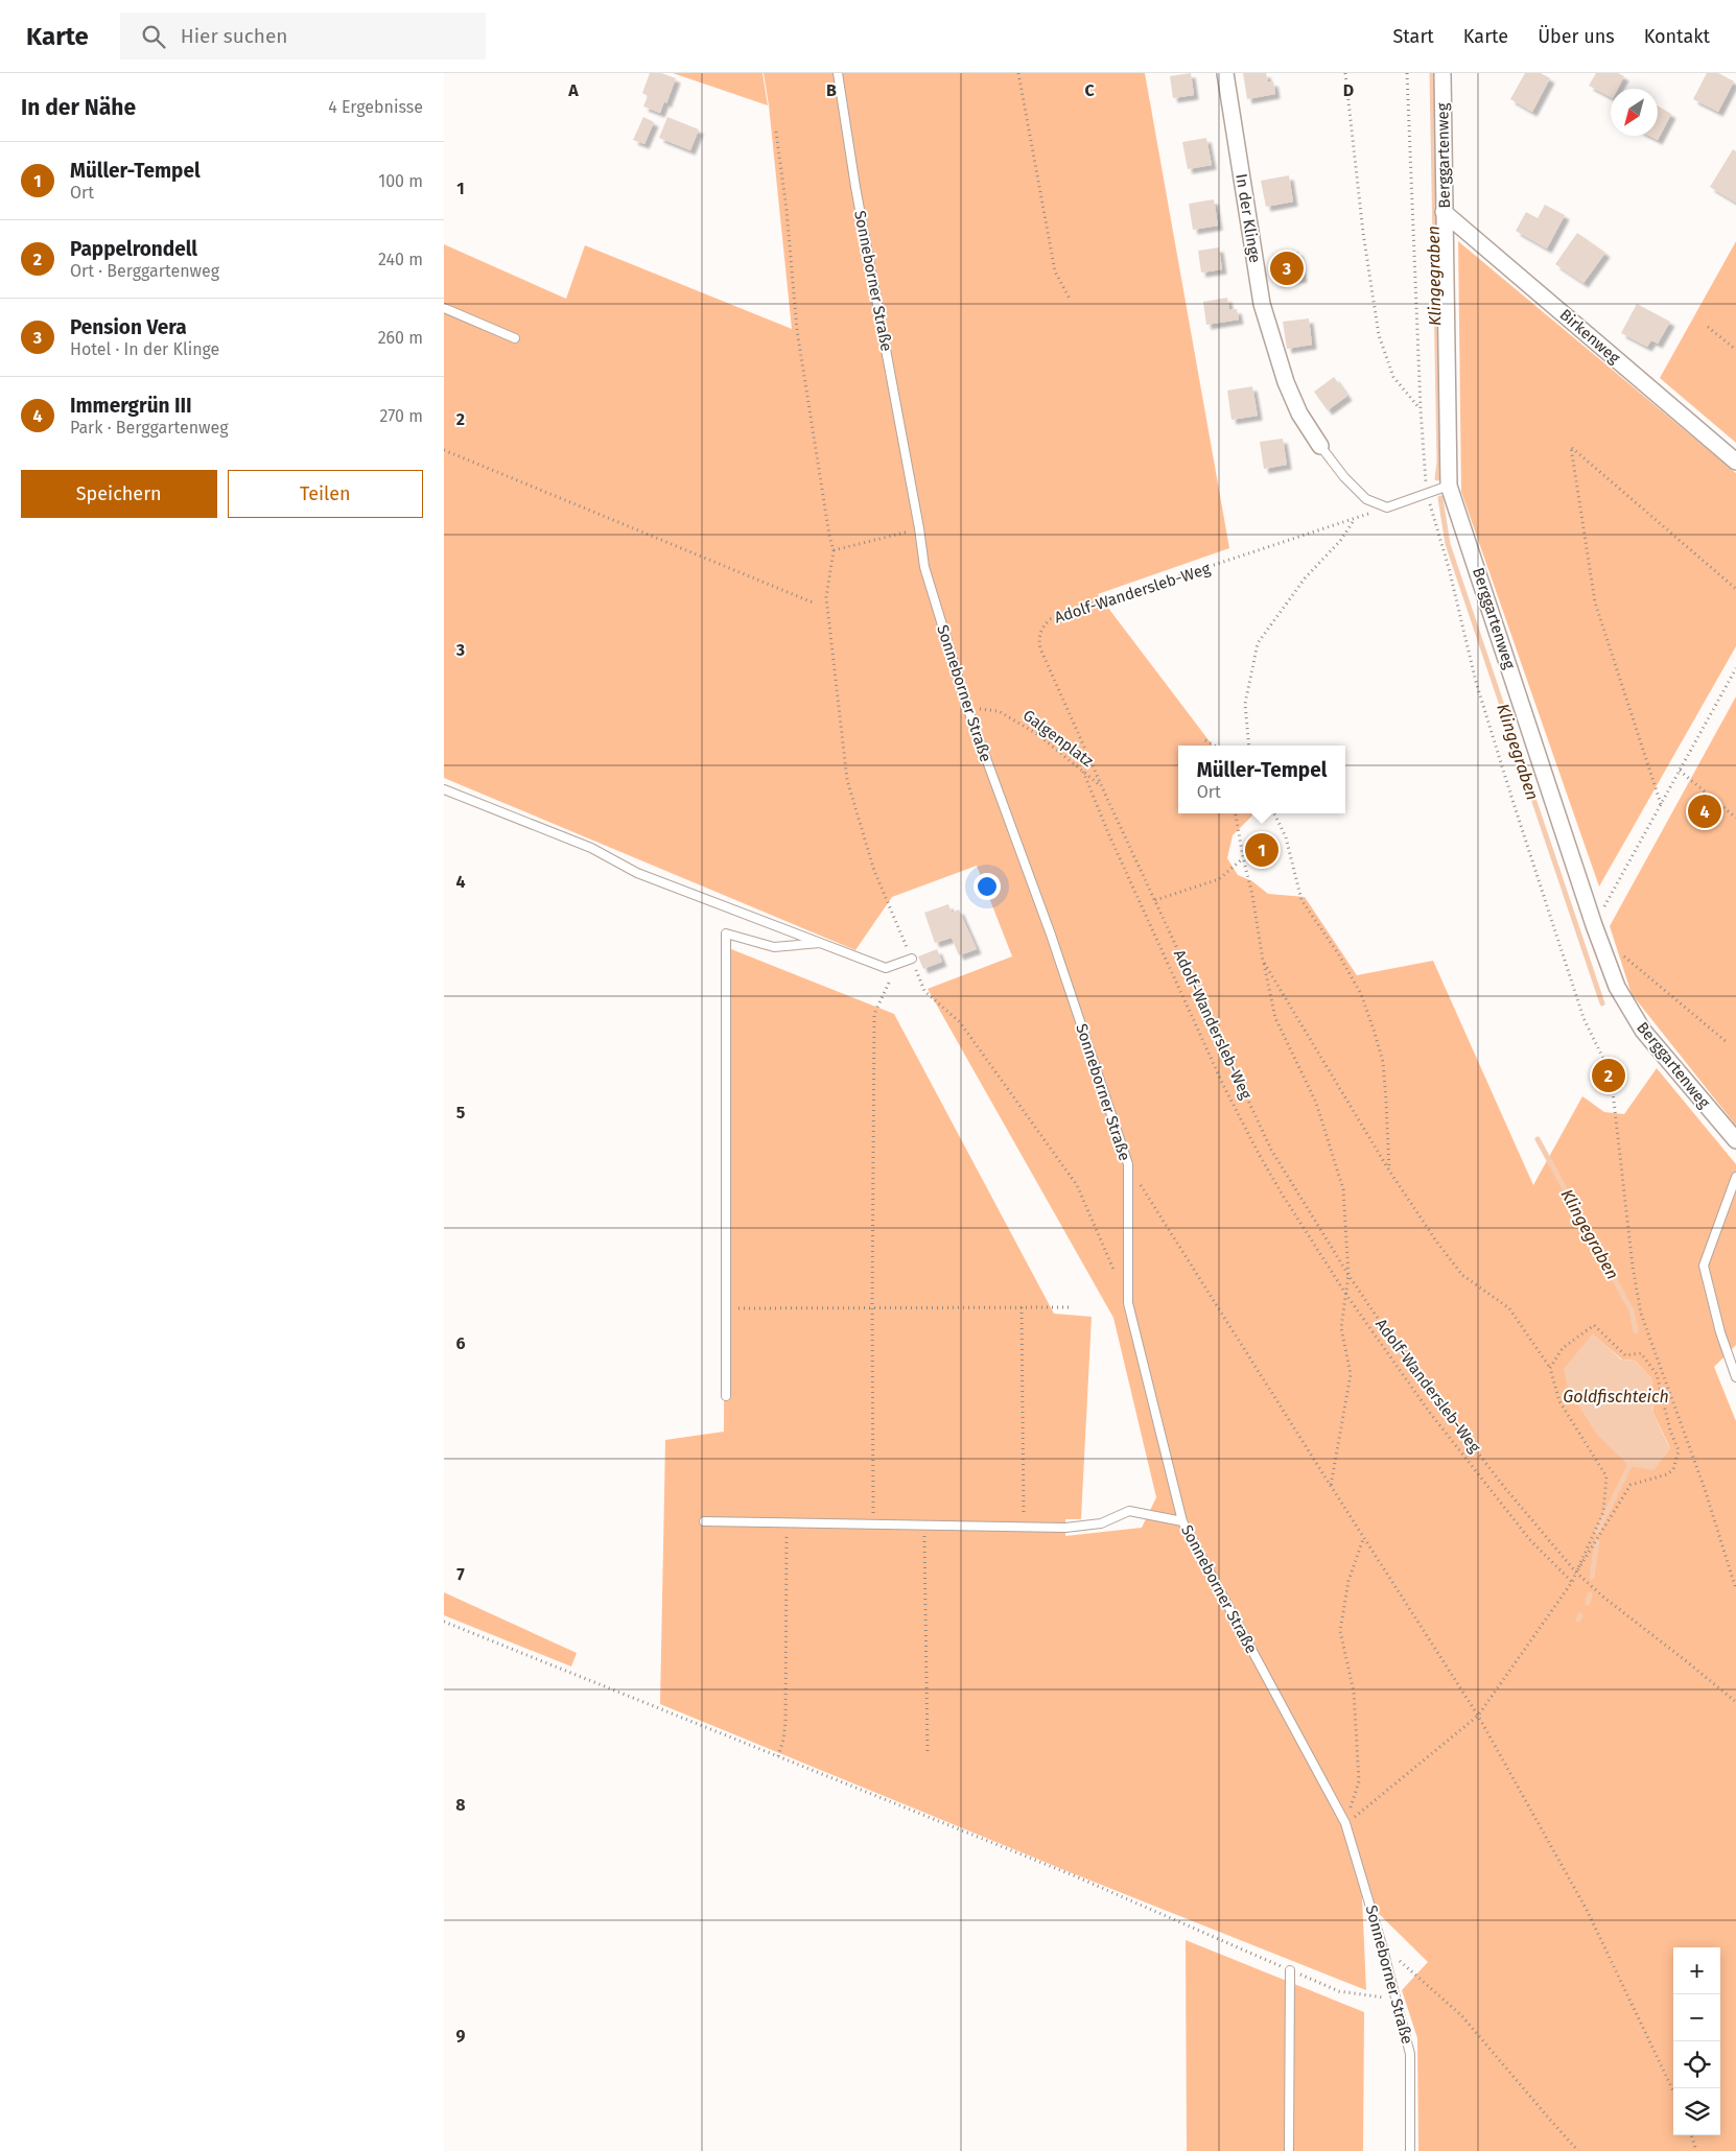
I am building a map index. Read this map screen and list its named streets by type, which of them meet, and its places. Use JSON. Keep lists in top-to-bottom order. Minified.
{"streets":{"street":["Berggartenweg","In der Klinge","Birkenweg"],"lane":["Sonneborner Straße"],"path":["Adolf-Wandersleb-Weg","Galgenplatz"]},"crossings":[["Berggartenweg","Birkenweg"],["Sonneborner Straße","Galgenplatz"],["Adolf-Wandersleb-Weg","Galgenplatz"]],"water":["Klingegraben","Goldfischteich"],"north":"bottom left","page":{"header":"Karte","search":"Hier suchen","nav":["Start","Karte","Über uns","Kontakt"],"heading":["In der Nähe","4 Ergebnisse"],"list":[{"mark":"1","name":"Müller-Tempel","note":"Ort","value":"100 m"},{"mark":"2","name":"Pappelrondell","note":"Ort · Berggartenweg","value":"240 m"},{"mark":"3","name":"Pension Vera","note":"Hotel · In der Klinge","value":"260 m"},{"mark":"4","name":"Immergrün III","note":"Park · Berggartenweg","value":"270 m"}],"pins":["3","4","1","2"],"buttons":["Speichern","Teilen"],"popup":["Müller-Tempel","Ort"],"map_buttons":["+","−"]},"grid":{"columns":["A","B","C","D"],"rows":["1","2","3","4","5","6","7","8","9"]}}
